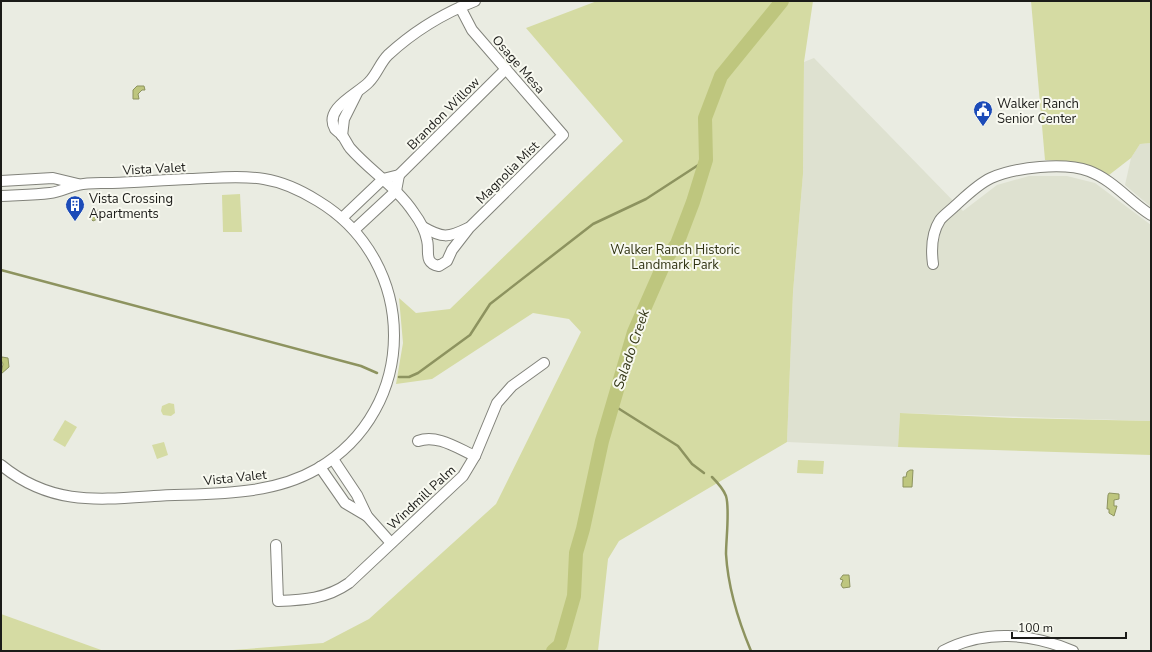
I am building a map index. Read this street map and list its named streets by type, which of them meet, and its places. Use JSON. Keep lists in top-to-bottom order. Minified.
{"streets":{"street":["Osage Mesa","Brandon Willow","Vista Valet","Magnolia Mist","Windmill Palm"]},"crossings":[["Osage Mesa","Brandon Willow"],["Osage Mesa","Magnolia Mist"]],"water":["Salado Creek"],"parks":["Walker Ranch Historic Landmark Park"],"places":{"public building":["Walker Ranch Senior Center"],"building":["Vista Crossing Apartments"]},"scale_bar":"100 m"}
